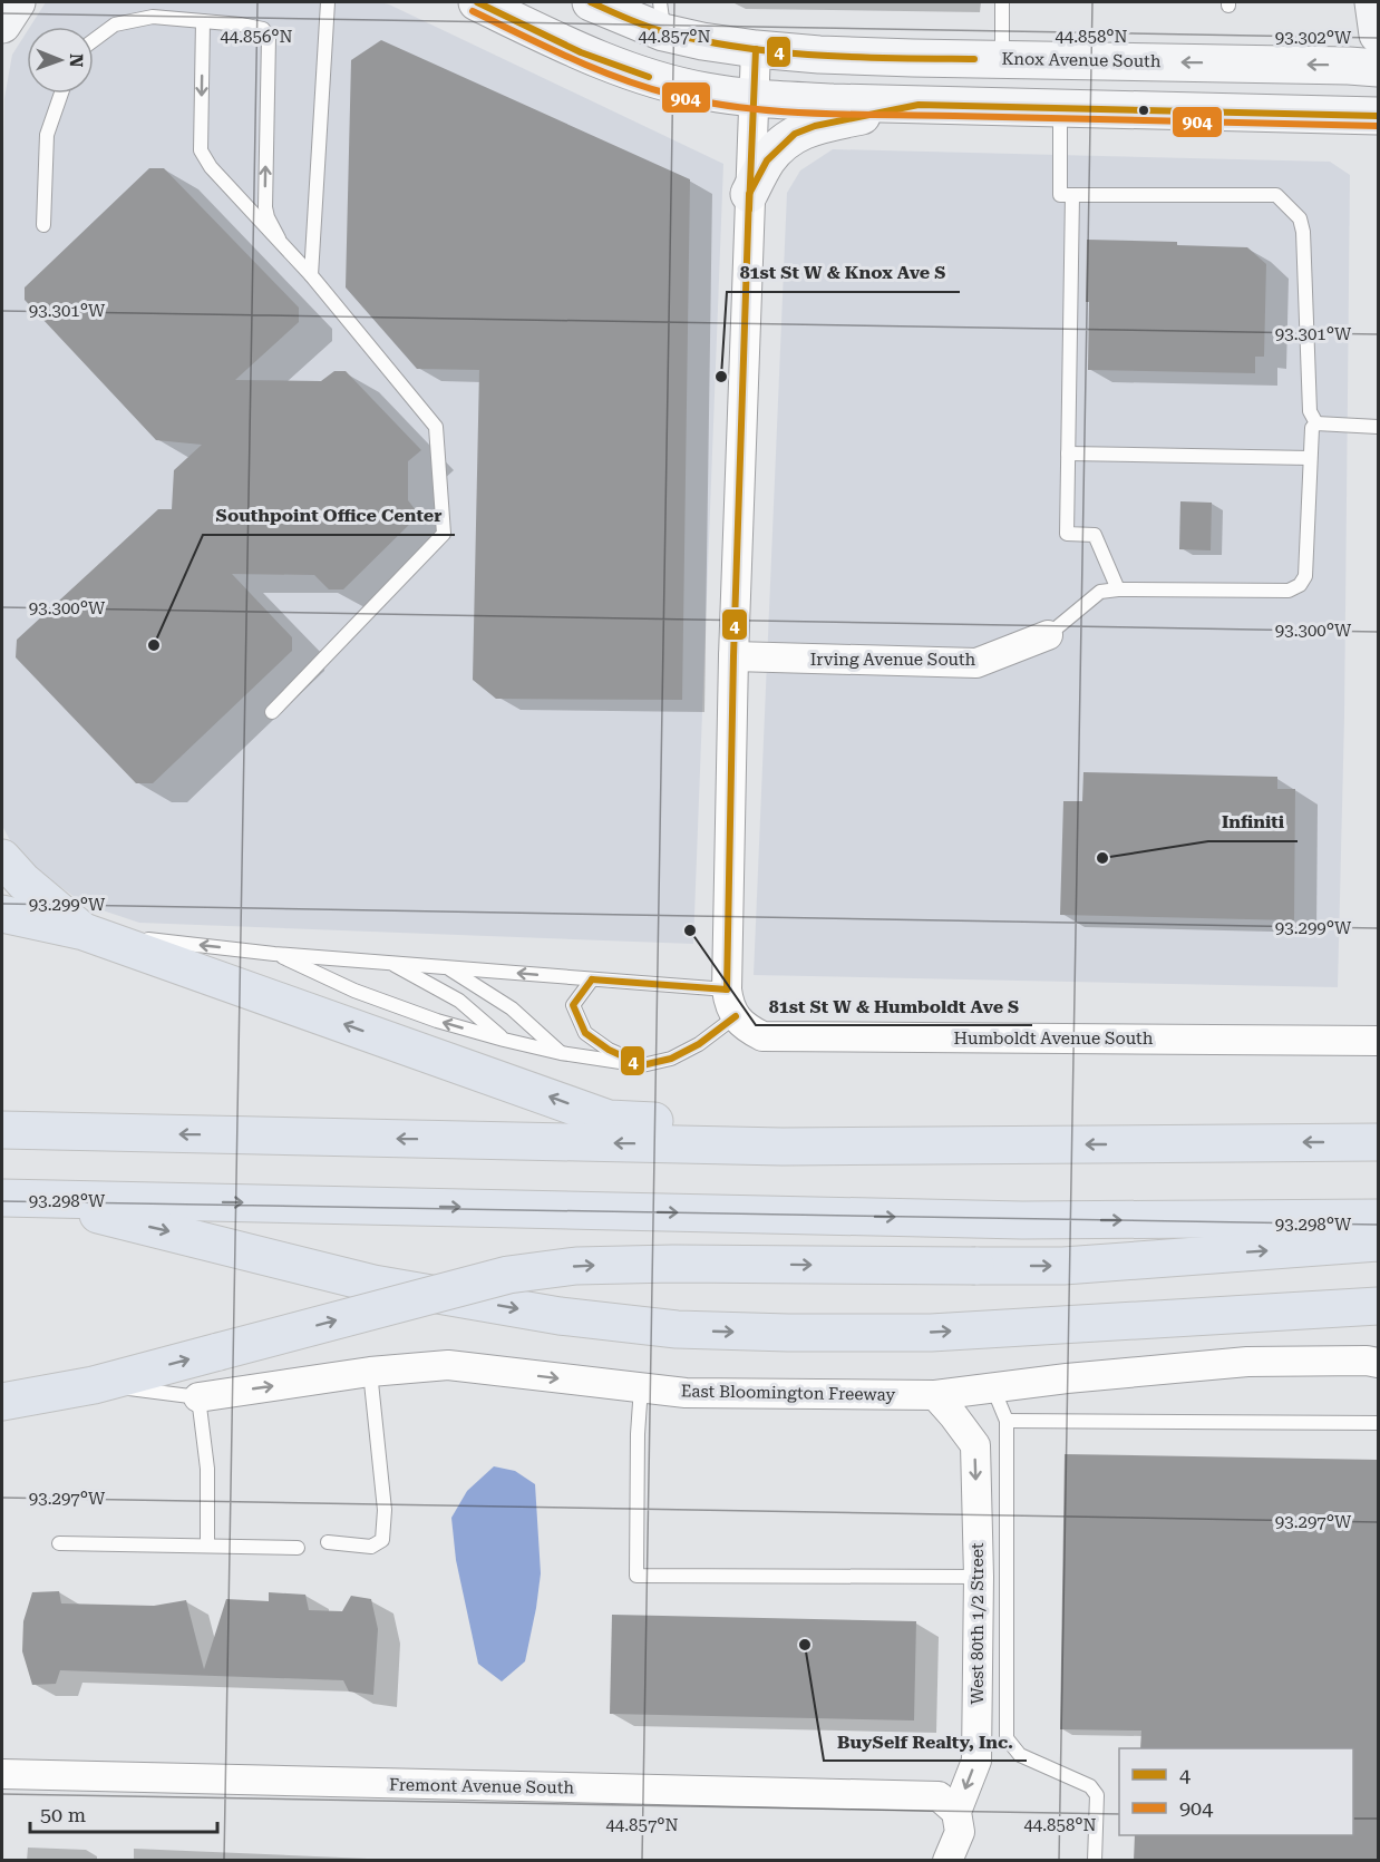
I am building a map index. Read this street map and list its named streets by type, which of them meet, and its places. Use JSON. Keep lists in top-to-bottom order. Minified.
{"streets":{"street":["Knox Avenue South","Irving Avenue South","Humboldt Avenue South","East Bloomington Freeway","West 80th 1/2 Street","Fremont Avenue South"]},"crossings":[["East Bloomington Freeway","West 80th 1/2 Street"],["West 80th 1/2 Street","Fremont Avenue South"]],"one_way":["East Bloomington Freeway","West 80th 1/2 Street"],"places":["81st St W & Knox Ave S","Southpoint Office Center","Infiniti","81st St W & Humboldt Ave S","BuySelf Realty, Inc."],"lines":["transit line 4","transit line 904"],"legend":["4","904"],"scale_bar":"50 m","north":"right","coordinates":["44.856°N","44.857°N","44.858°N","93.302°W","93.301°W","93.300°W","93.299°W","93.298°W","93.297°W"]}
